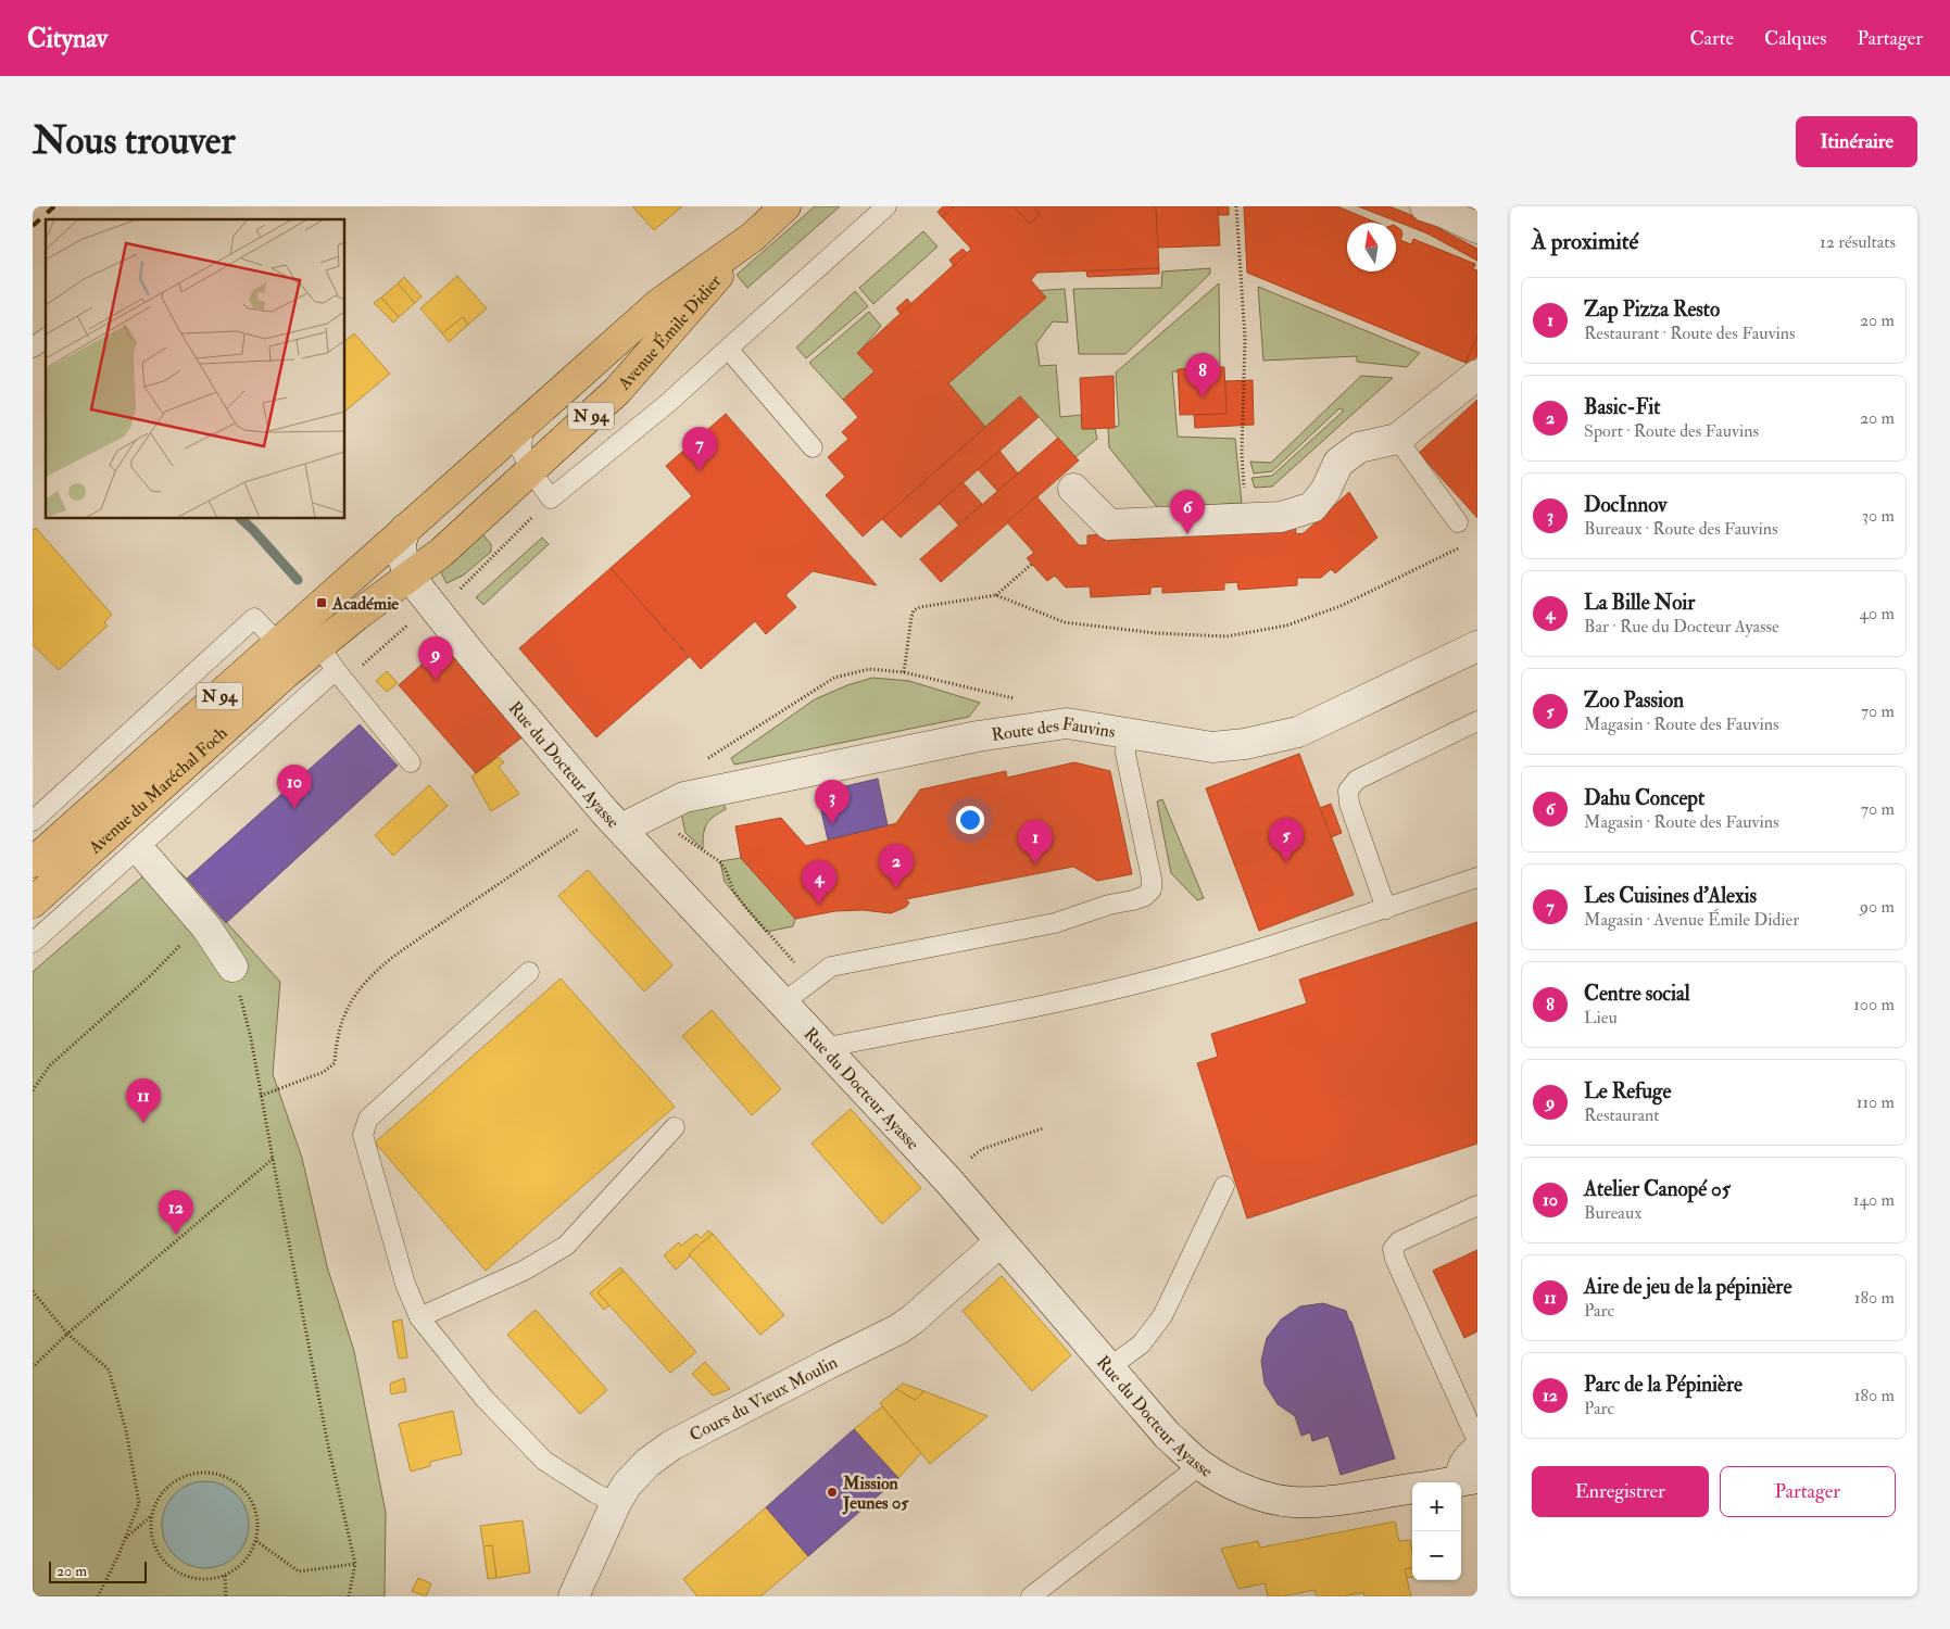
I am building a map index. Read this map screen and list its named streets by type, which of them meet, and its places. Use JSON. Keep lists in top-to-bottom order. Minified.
{"streets":{"main road":["Avenue Émile Didier","N 94","Avenue du Maréchal Foch"],"street":["Route des Fauvins","Rue du Docteur Ayasse","Cours du Vieux Moulin"]},"crossings":[["Avenue Émile Didier","Rue du Docteur Ayasse"],["Avenue Émile Didier","Avenue du Maréchal Foch"],["Route des Fauvins","Rue du Docteur Ayasse"],["Rue du Docteur Ayasse","Avenue du Maréchal Foch"],["Rue du Docteur Ayasse","Cours du Vieux Moulin"]],"places":{"transit":["Académie"],"other":["Mission Jeunes 05"]},"scale_bar":"20 m","north":"top","page":{"header":"Citynav","nav":["Carte","Calques","Partager"],"buttons":["Itinéraire",["Enregistrer","Partager"]],"title":"Nous trouver","heading":["À proximité","12 résultats"],"list":[{"mark":"1","name":"Zap Pizza Resto","note":"Restaurant · Route des Fauvins","value":"20 m"},{"mark":"2","name":"Basic-Fit","note":"Sport · Route des Fauvins","value":"20 m"},{"mark":"3","name":"DocInnov","note":"Bureaux · Route des Fauvins","value":"30 m"},{"mark":"4","name":"La Bille Noir","note":"Bar · Rue du Docteur Ayasse","value":"40 m"},{"mark":"5","name":"Zoo Passion","note":"Magasin · Route des Fauvins","value":"70 m"},{"mark":"6","name":"Dahu Concept","note":"Magasin · Route des Fauvins","value":"70 m"},{"mark":"7","name":"Les Cuisines d'Alexis","note":"Magasin · Avenue Émile Didier","value":"90 m"},{"mark":"8","name":"Centre social","note":"Lieu","value":"100 m"},{"mark":"9","name":"Le Refuge","note":"Restaurant","value":"110 m"},{"mark":"10","name":"Atelier Canopé 05","note":"Bureaux","value":"140 m"},{"mark":"11","name":"Aire de jeu de la pépinière","note":"Parc","value":"180 m"},{"mark":"12","name":"Parc de la Pépinière","note":"Parc","value":"180 m"}],"pins":["8","7","6","9","10","3","5","1","2","4","11","12"],"map_buttons":["+","−"],"scale":"20 m"}}
